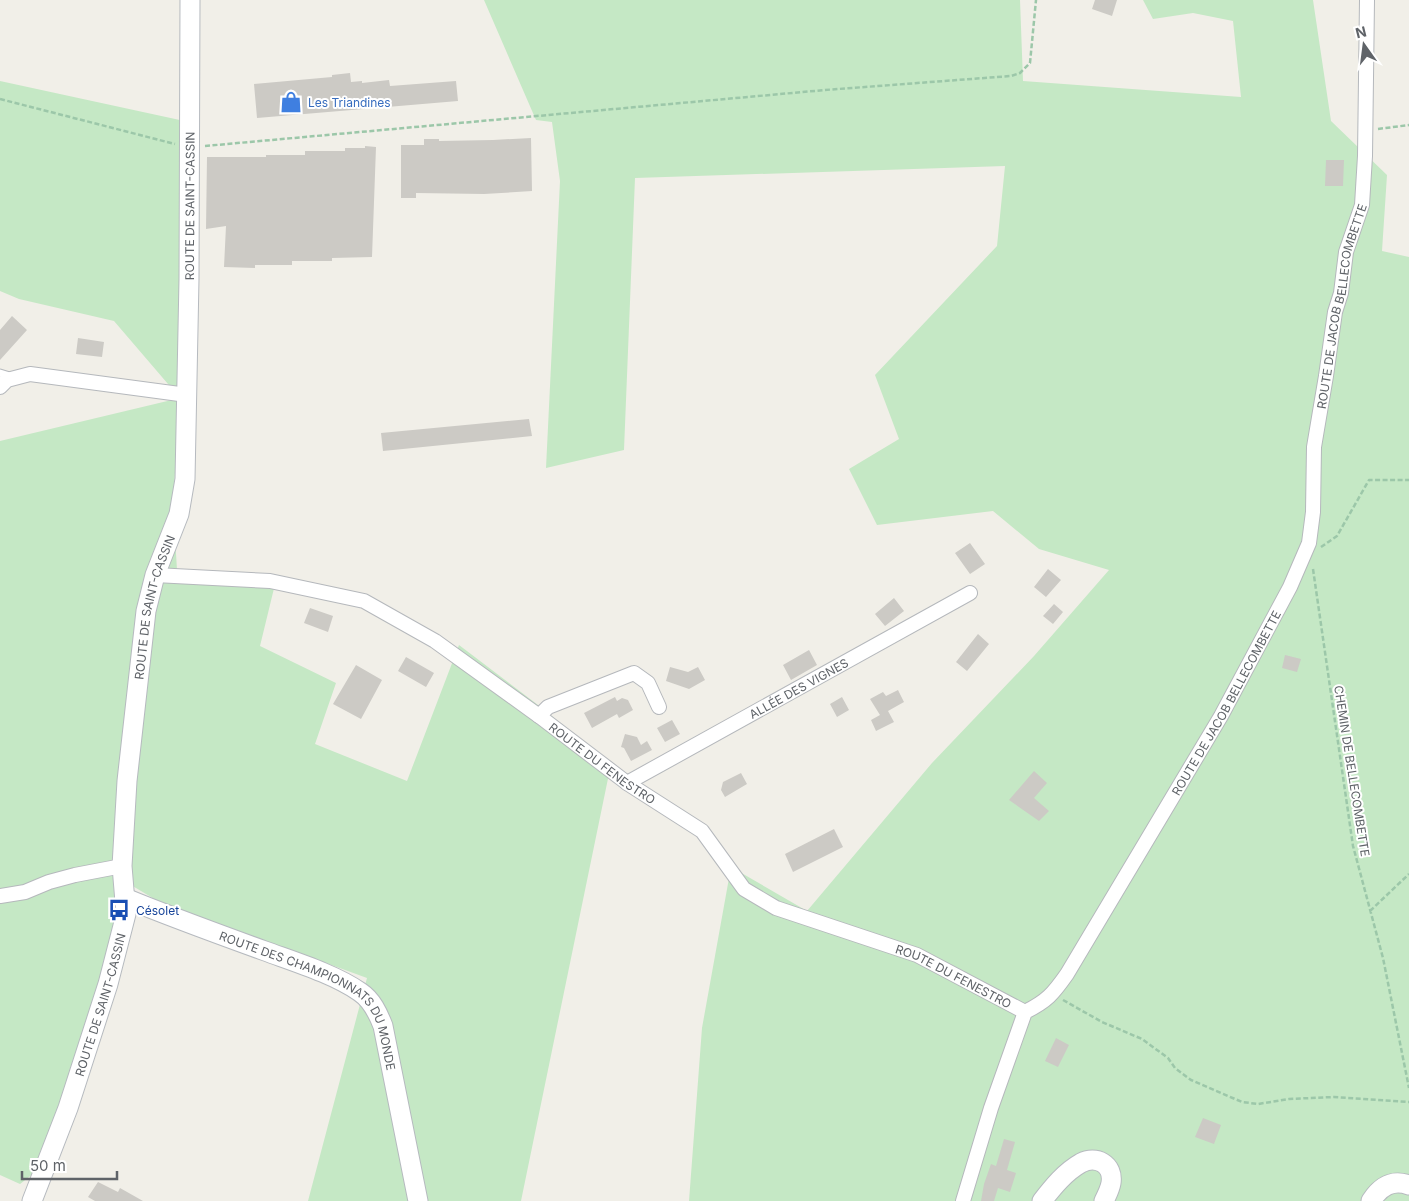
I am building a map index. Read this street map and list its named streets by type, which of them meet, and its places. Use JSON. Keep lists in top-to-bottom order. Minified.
{"streets":{"street":["ROUTE DE SAINT-CASSIN","ROUTE DE JACOB BELLECOMBETTE","ALLÉE DES VIGNES","ROUTE DU FENESTRO","ROUTE DES CHAMPIONNATS DU MONDE"],"path":["CHEMIN DE BELLECOMBETTE"]},"crossings":[["ROUTE DE SAINT-CASSIN","ROUTE DU FENESTRO"],["ROUTE DE SAINT-CASSIN","ROUTE DES CHAMPIONNATS DU MONDE"],["ROUTE DE JACOB BELLECOMBETTE","ROUTE DU FENESTRO"],["ROUTE DE JACOB BELLECOMBETTE","CHEMIN DE BELLECOMBETTE"],["ALLÉE DES VIGNES","ROUTE DU FENESTRO"]],"places":{"shop":["Les Triandines"],"bus stop":["Césolet"]},"scale_bar":"50 m","north":"top"}
